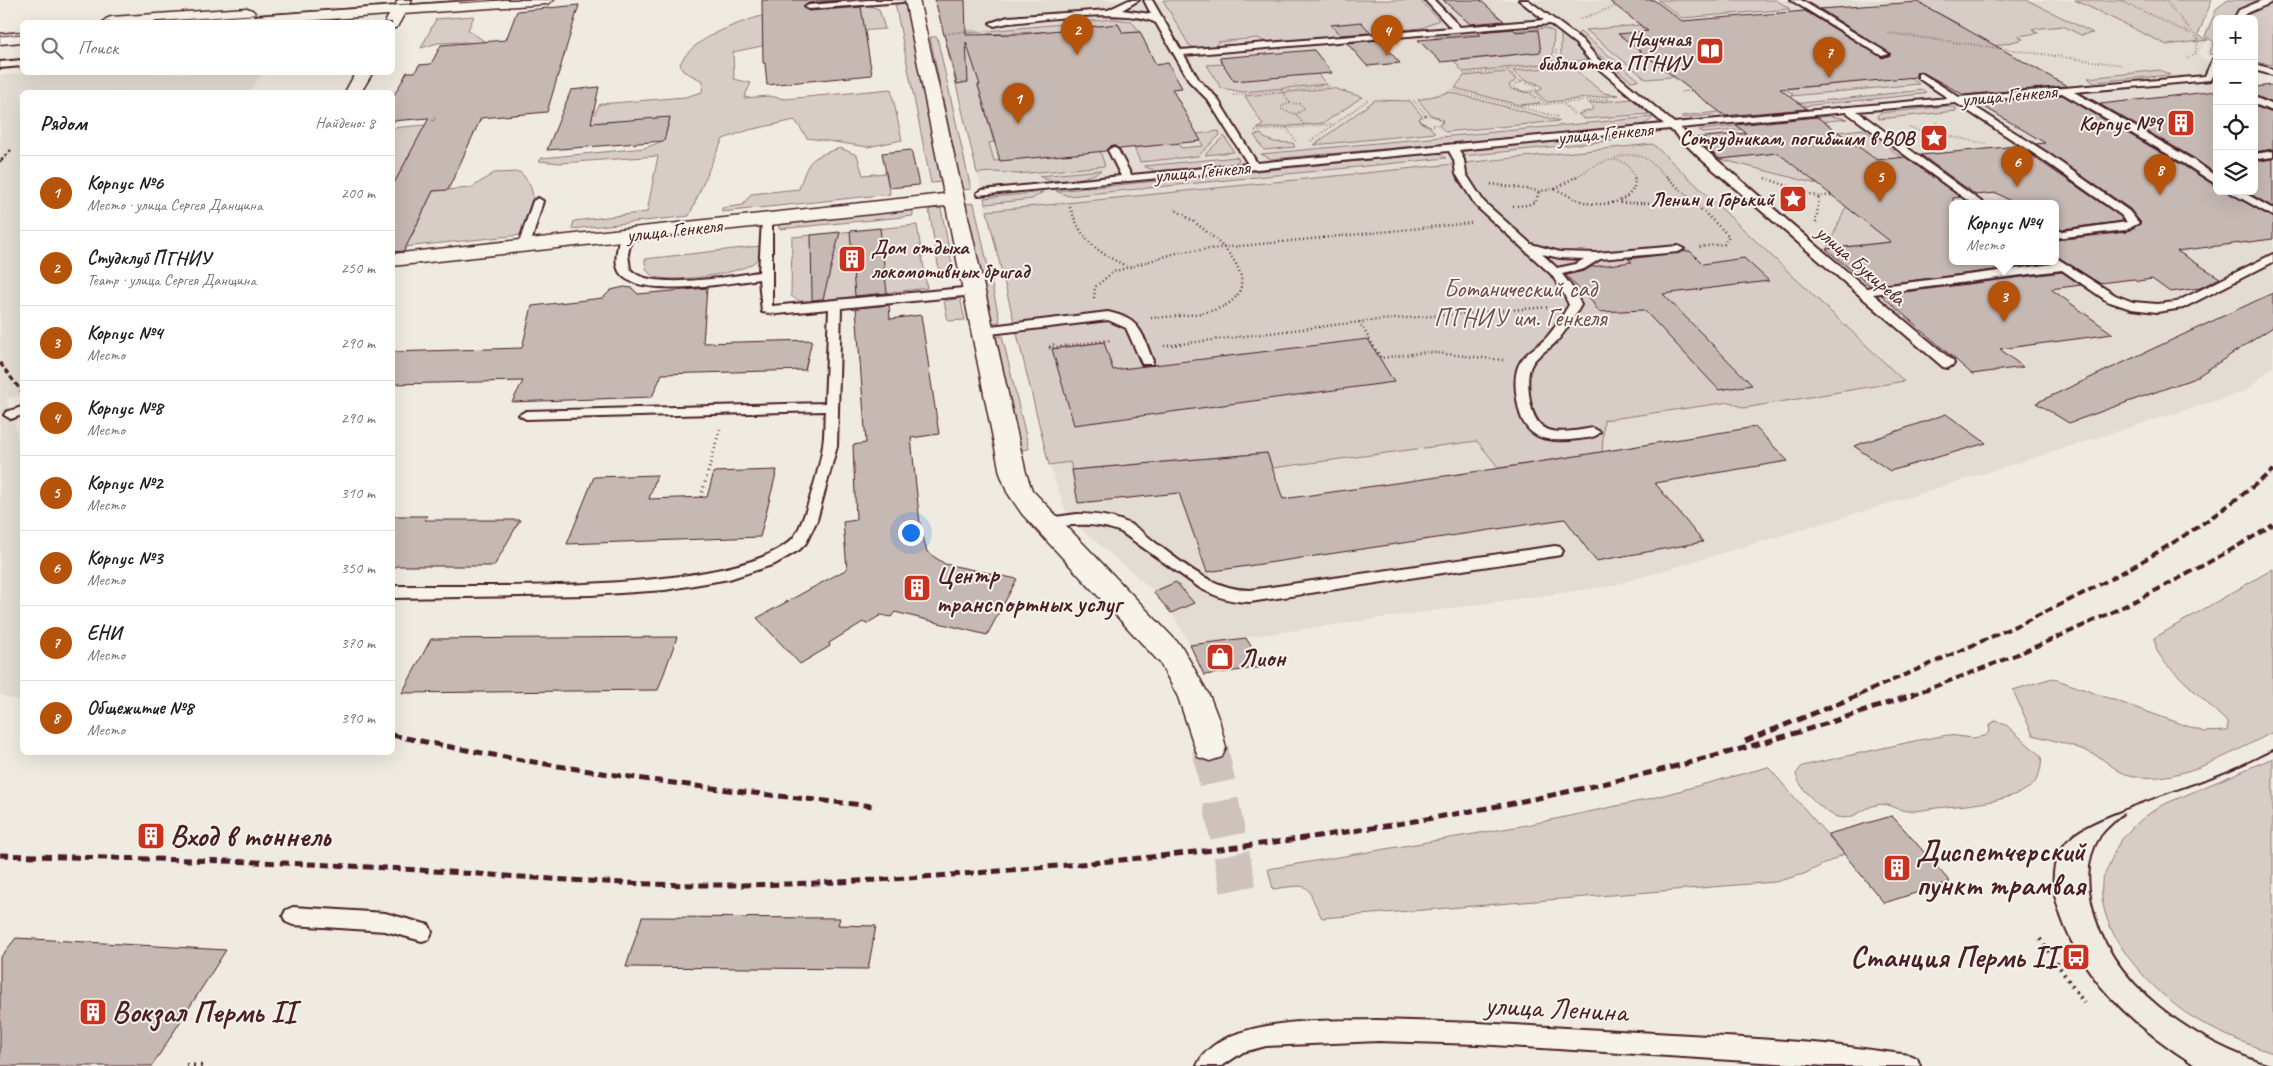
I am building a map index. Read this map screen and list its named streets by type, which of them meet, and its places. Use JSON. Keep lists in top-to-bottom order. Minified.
{"streets":{"street":["улица Генкеля"],"lane":["улица Букирева","улица Ленина"]},"crossings":[["улица Генкеля","улица Букирева"]],"parks":["Ботанический сад ПГНИУ им. Генкеля"],"places":{"library":["Научная библиотека ПГНИУ"],"building":["Корпус №9","Дом отдыха локомотивных бригад","Центр транспортных услуг","Вход в тоннель","Диспетчерский пункт трамвая","Вокзал Пермь II"],"place":["Сотрудникам, погибшим в ВОВ","Ленин и Горький"],"shop":["Лион"],"bus stop":["Станция Пермь II"]},"page":{"pins":["2","4","7","1","6","8","5","3"],"map_buttons":["+","−"],"search":"Поиск","heading":["Рядом","Найдено: 8"],"list":[{"mark":"1","name":"Корпус №6","note":"Место · улица Сергея Данщина","value":"200 m"},{"mark":"2","name":"Студклуб ПГНИУ","note":"Театр · улица Сергея Данщина","value":"250 m"},{"mark":"3","name":"Корпус №4","note":"Место","value":"290 m"},{"mark":"4","name":"Корпус №8","note":"Место","value":"290 m"},{"mark":"5","name":"Корпус №2","note":"Место","value":"310 m"},{"mark":"6","name":"Корпус №3","note":"Место","value":"350 m"},{"mark":"7","name":"ЕНИ","note":"Место","value":"370 m"},{"mark":"8","name":"Общежитие №8","note":"Место","value":"390 m"}],"popup":["Корпус №4","Место"]}}
